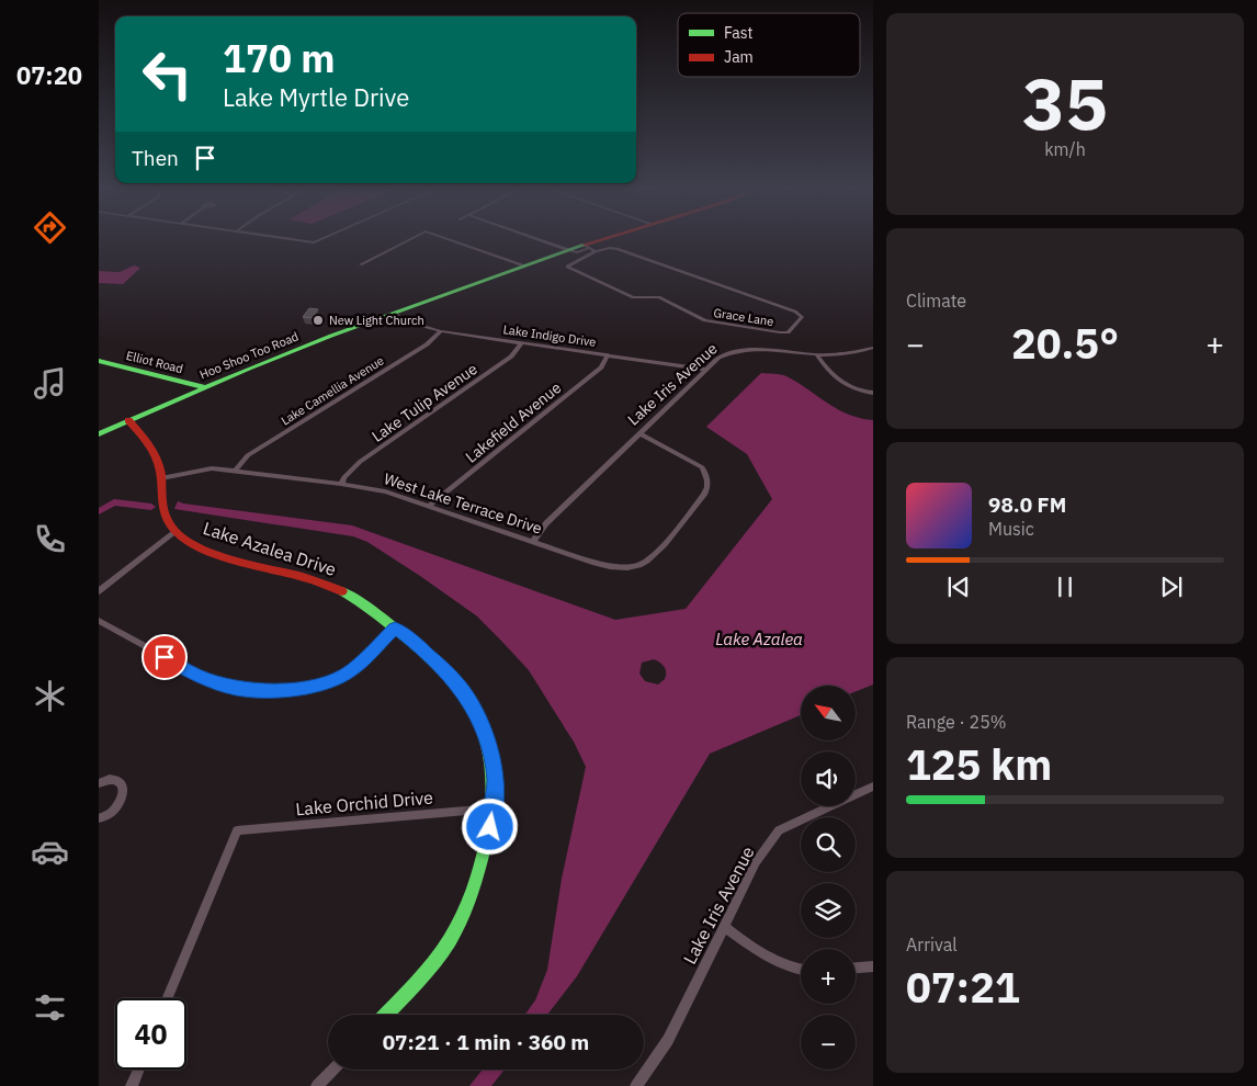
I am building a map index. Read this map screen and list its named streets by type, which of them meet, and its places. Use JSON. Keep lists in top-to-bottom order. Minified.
{"streets":{"street":["Grace Lane","Lake Indigo Drive","Hoo Shoo Too Road","Elliot Road","Lake Iris Avenue","Lake Camellia Avenue","Lake Tulip Avenue","Lakefield Avenue","West Lake Terrace Drive","Lake Azalea Drive","Lake Orchid Drive"]},"crossings":[["Lake Indigo Drive","Hoo Shoo Too Road"],["Lake Indigo Drive","Lake Iris Avenue"],["Lake Indigo Drive","Lake Camellia Avenue"],["Lake Indigo Drive","Lake Tulip Avenue"],["Lake Indigo Drive","Lakefield Avenue"],["Hoo Shoo Too Road","Elliot Road"],["Lake Iris Avenue","West Lake Terrace Drive"],["Lake Camellia Avenue","West Lake Terrace Drive"],["Lake Tulip Avenue","West Lake Terrace Drive"],["Lakefield Avenue","West Lake Terrace Drive"],["Lake Azalea Drive","Lake Orchid Drive"]],"water":["Lake Azalea"],"places":["New Light Church"],"legend":["Fast","Jam"],"north":"top left","page":{"tabs":"07:20","tile":[["35","km/h"],"Climate",["Range · 25%","125 km"],["Arrival","07:21"]],"turn":["170 m","Lake Myrtle Drive"],"then":"Then","heat":["−","20.5°","+"],"song":["98.0 FM","Music"],"map_buttons":["+","−"],"limit":"40","trip":"07:21 · 1 min · 360 m"}}
